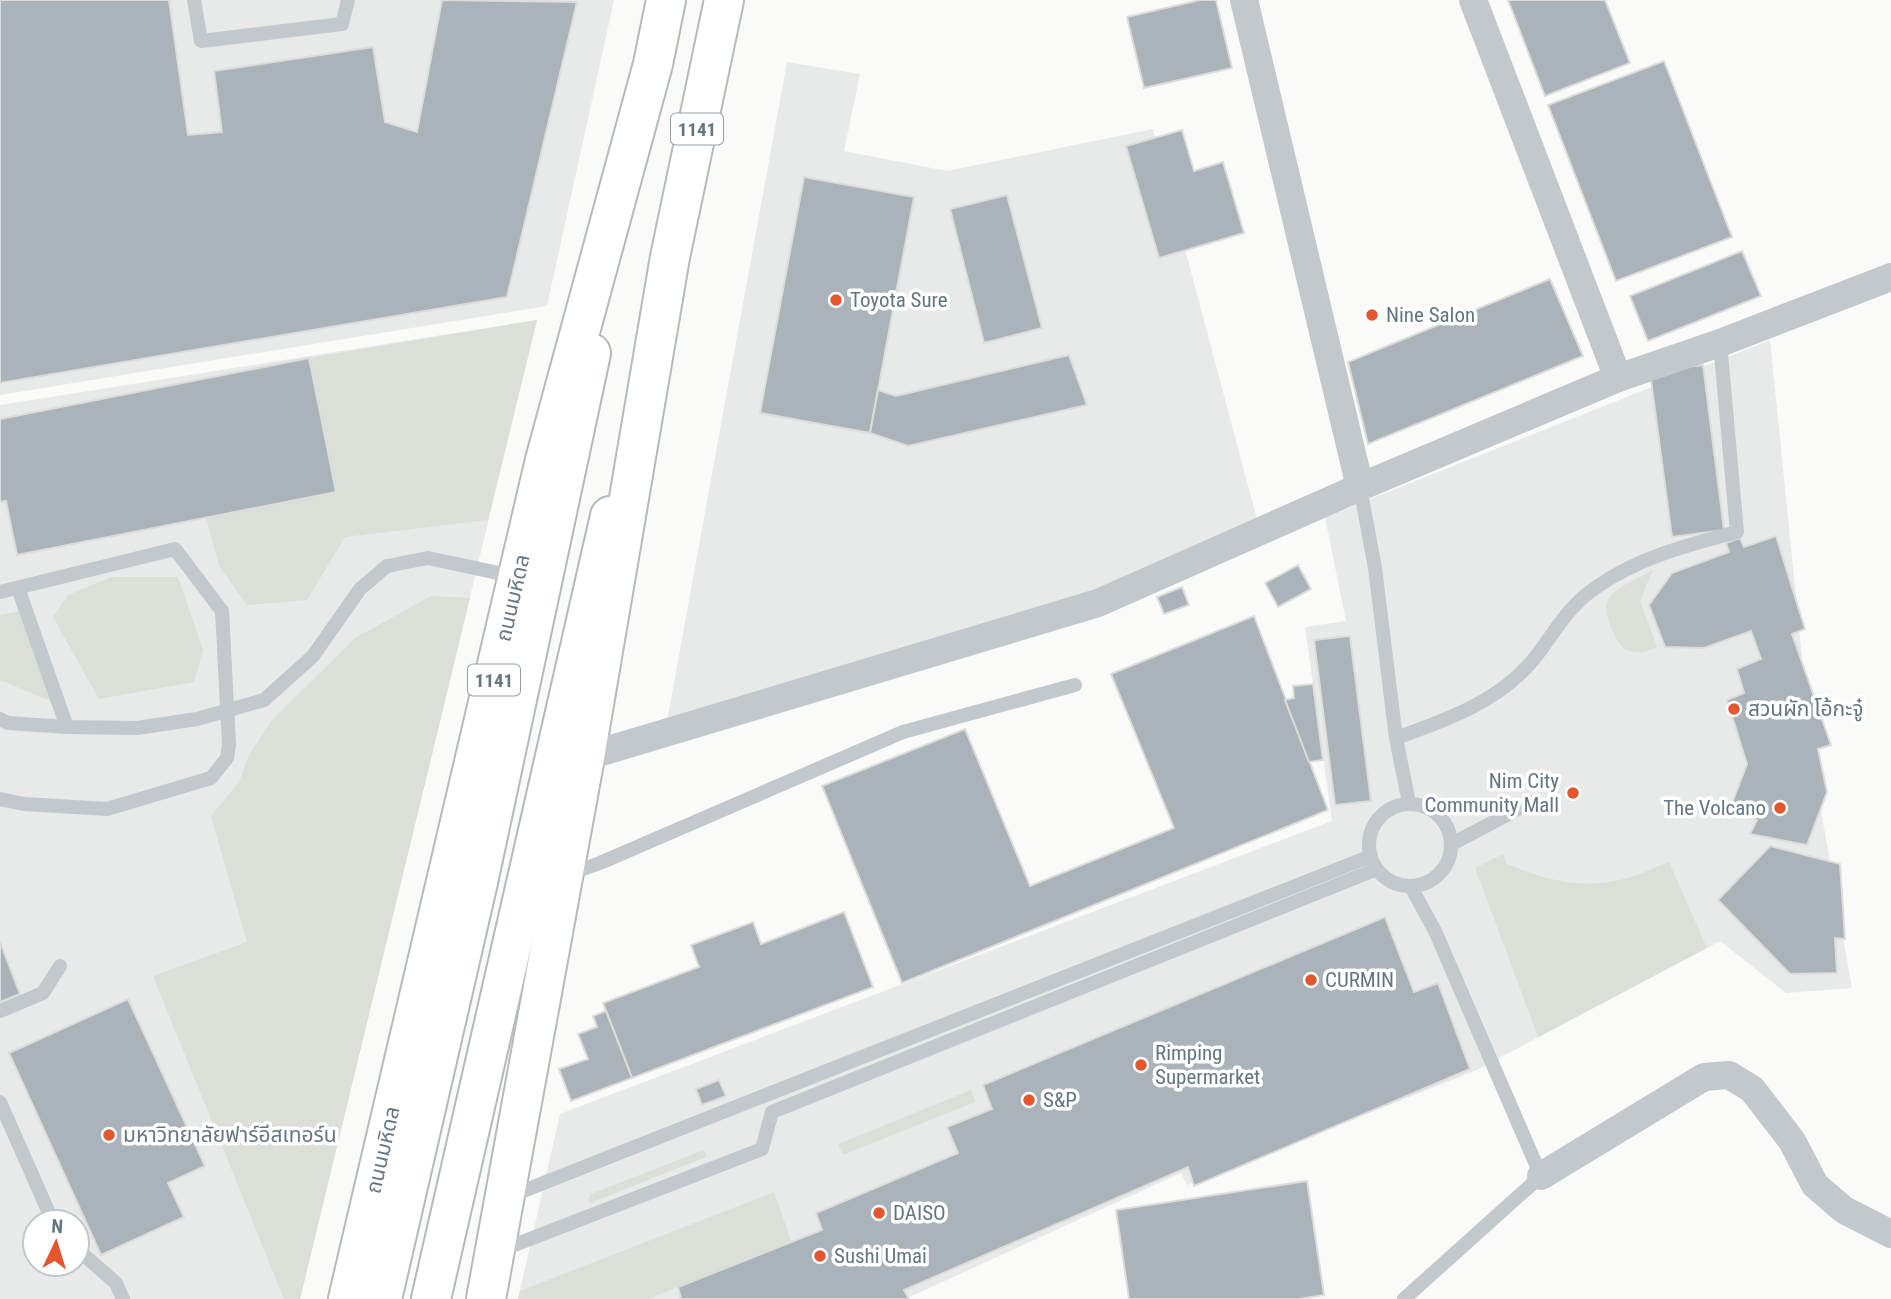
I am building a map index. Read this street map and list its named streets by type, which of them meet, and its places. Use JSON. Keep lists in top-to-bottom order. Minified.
{"streets":{"main road":["1141","ถนนมหิดล"]},"places":["Toyota Sure","Nine Salon","สวนผัก โอ้กะจู๋","Nim City Community Mall","The Volcano","CURMIN","Rimping Supermarket","S&P","มหาวิทยาลัยฟาร์อีสเทอร์น","DAISO","Sushi Umai"],"north":"top"}
